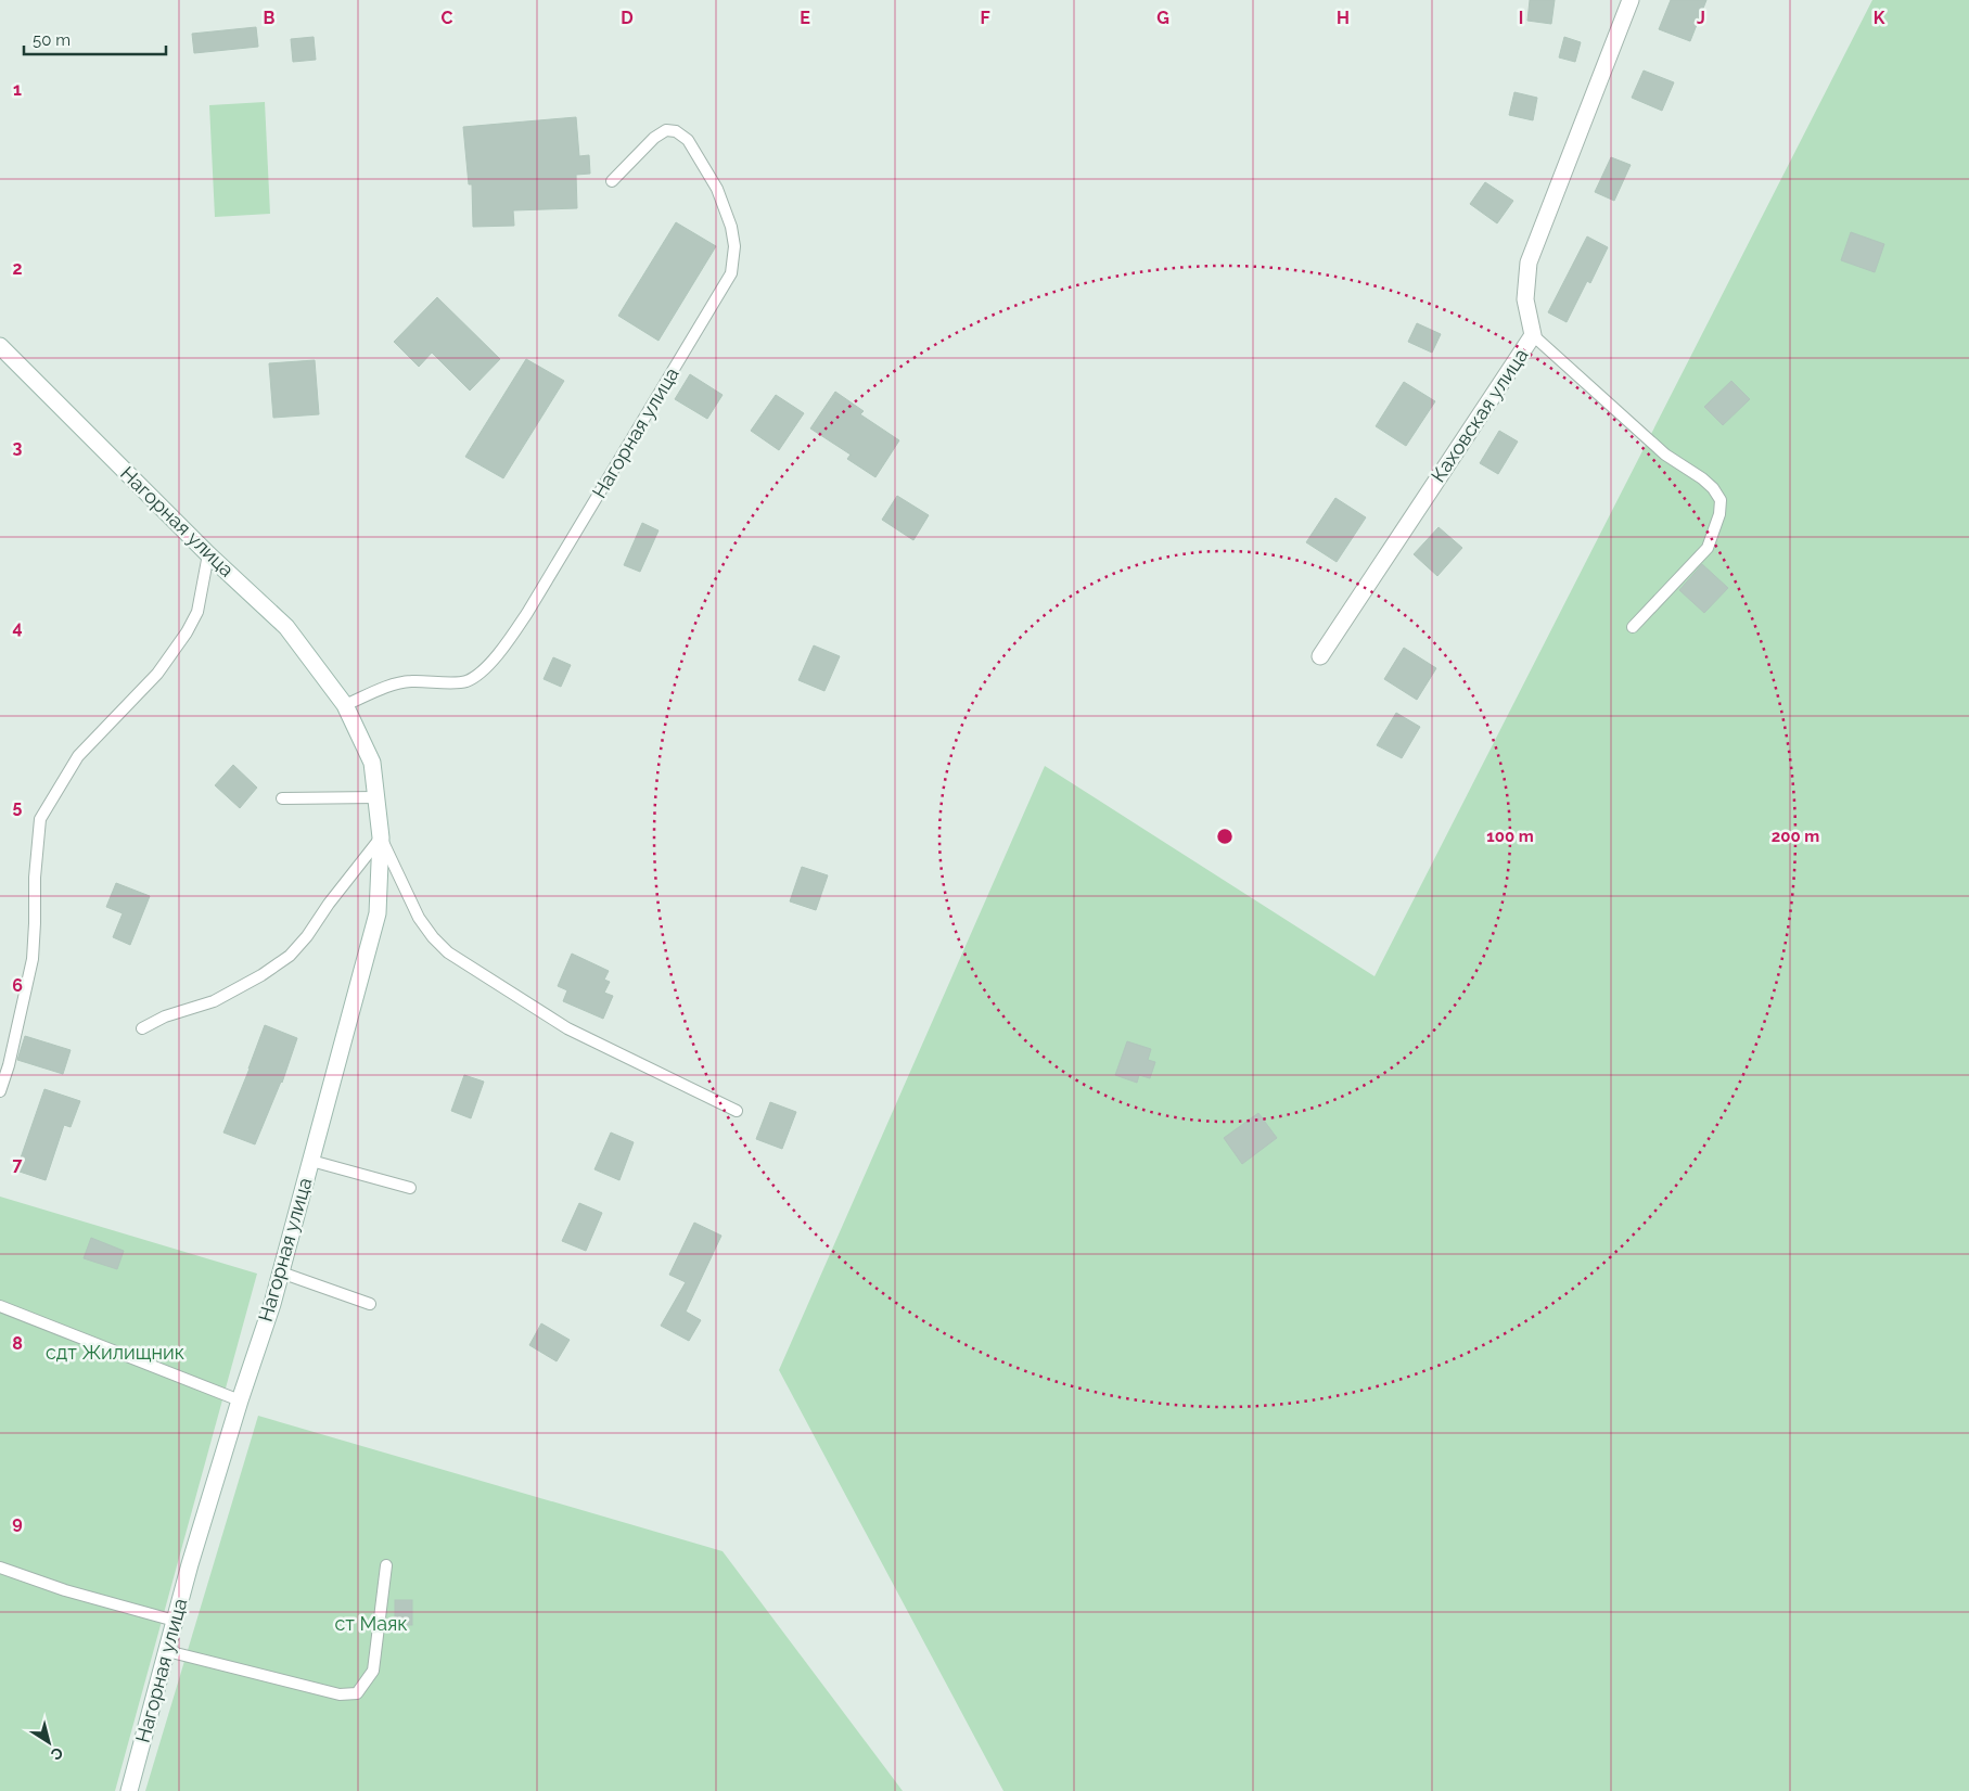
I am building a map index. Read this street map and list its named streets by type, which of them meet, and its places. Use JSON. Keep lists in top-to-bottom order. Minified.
{"streets":{"main road":["Каховская улица","Нагорная улица"]},"parks":["сдт Жилищник","ст Маяк"],"scale_bar":"50 m","north":"bottom right","grid":{"columns":["B","C","D","E","F","G","H","I","J","K"],"rows":["1","2","3","4","5","6","7","8","9"]},"rings":["100 m","200 m"]}
